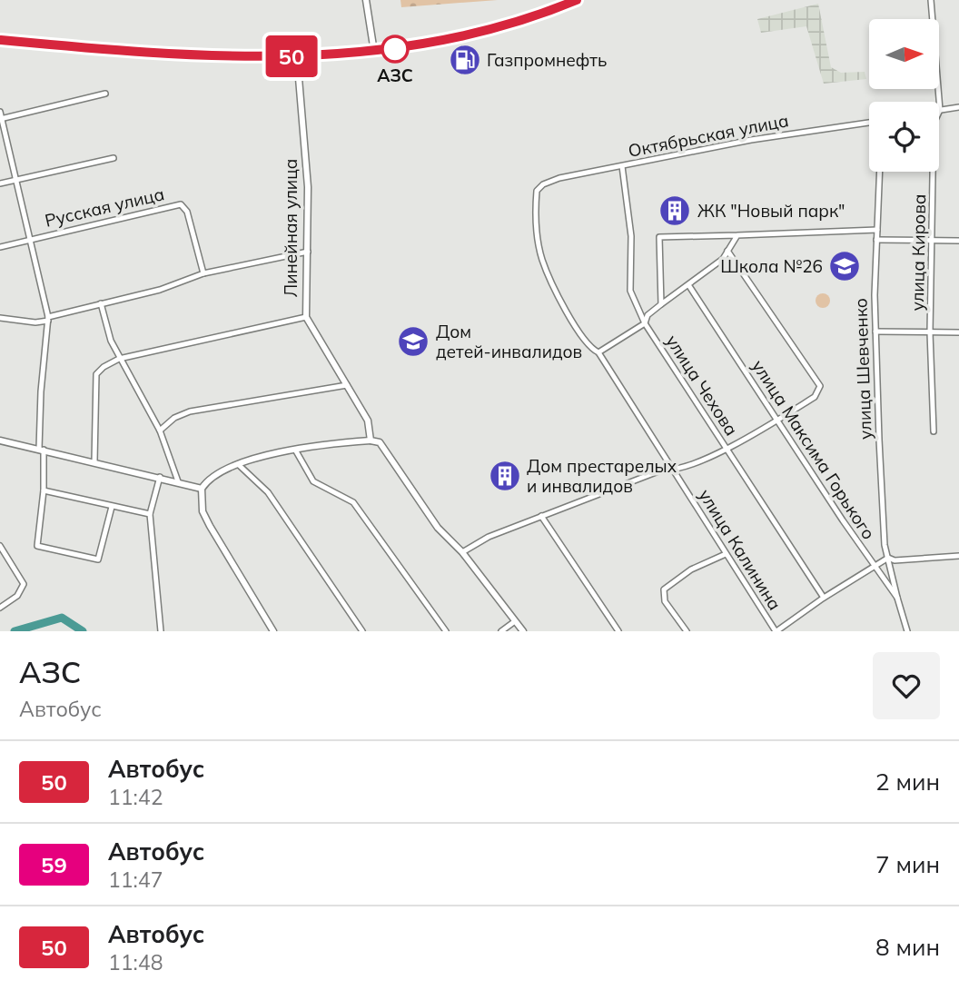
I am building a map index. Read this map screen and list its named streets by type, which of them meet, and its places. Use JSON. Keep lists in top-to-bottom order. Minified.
{"streets":{"street":["Октябрьская улица","Русская улица","Линейная улица","улица Кирова","улица Шевченко","улица Чехова","улица Максима Горького","улица Калинина"]},"crossings":[["Октябрьская улица","улица Чехова"],["Октябрьская улица","улица Калинина"],["улица Шевченко","улица Максима Горького"]],"places":{"other":["АЗС"],"fuel station":["Газпромнефть"],"building":["ЖК \"Новый парк\"","Дом престарелых и инвалидов"],"school or university":["Школа №26","Дом детей-инвалидов"]},"lines":["bus line 50"],"north":"right","page":{"on_map":"50","heading":["АЗС","Автобус"],"list":[{"mark":"50","name":"Автобус","note":"11:42","value":"2 мин"},{"mark":"59","name":"Автобус","note":"11:47","value":"7 мин"},{"mark":"50","name":"Автобус","note":"11:48","value":"8 мин"}]}}
